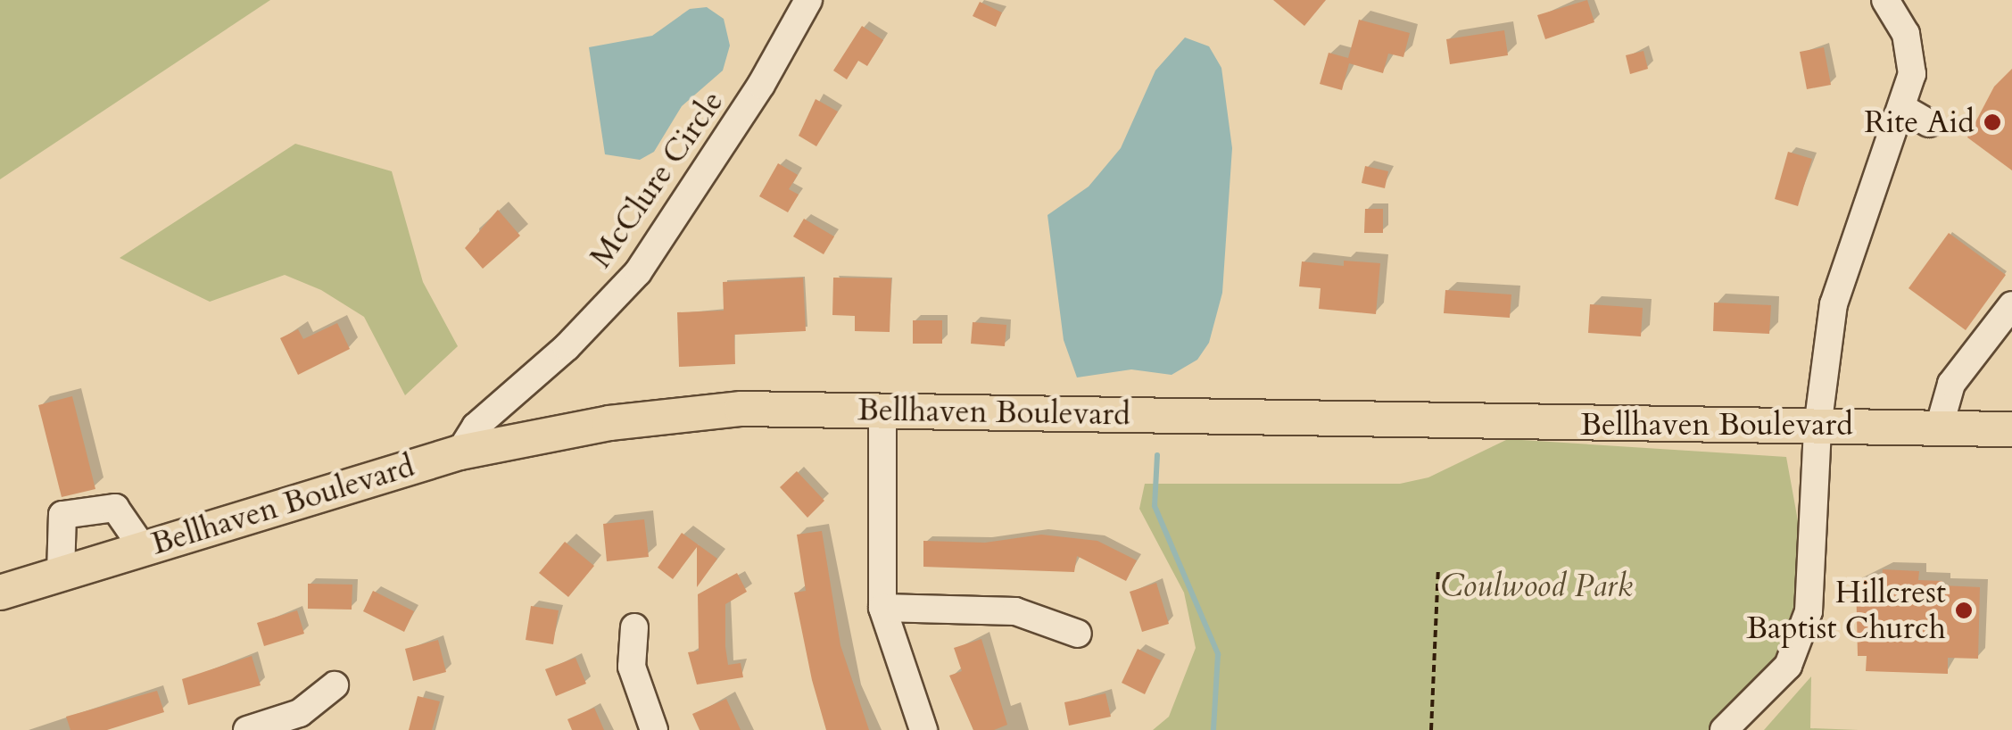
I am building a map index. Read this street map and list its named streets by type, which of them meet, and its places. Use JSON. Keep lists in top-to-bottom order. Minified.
{"streets":{"main road":["Bellhaven Boulevard"],"street":["McClure Circle"]},"crossings":[["McClure Circle","Bellhaven Boulevard"]],"parks":["Coulwood Park"],"places":["Rite Aid","Hillcrest Baptist Church"]}
